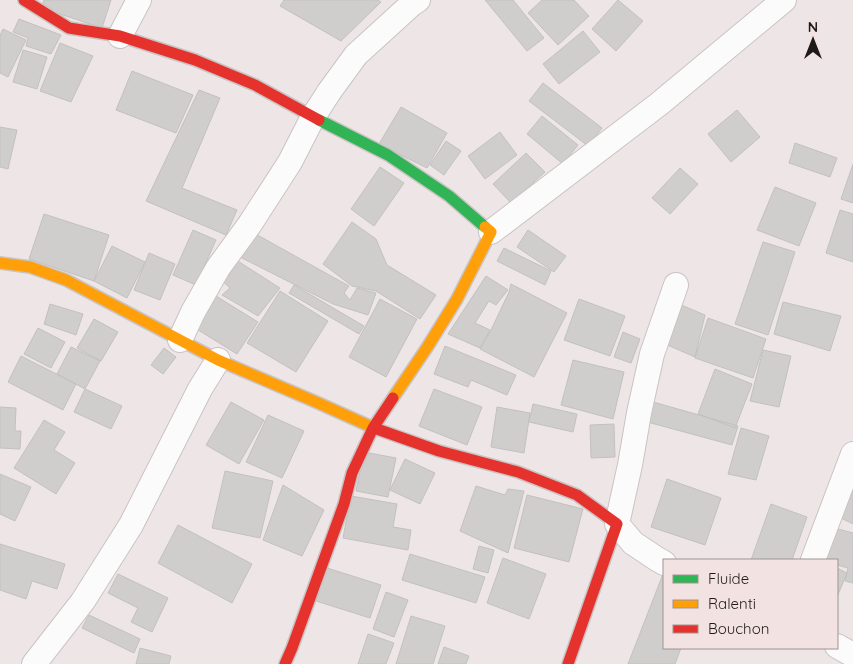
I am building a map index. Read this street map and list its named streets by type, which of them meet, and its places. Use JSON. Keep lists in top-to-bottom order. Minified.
{"legend":["Fluide","Ralenti","Bouchon"],"north":"top"}
